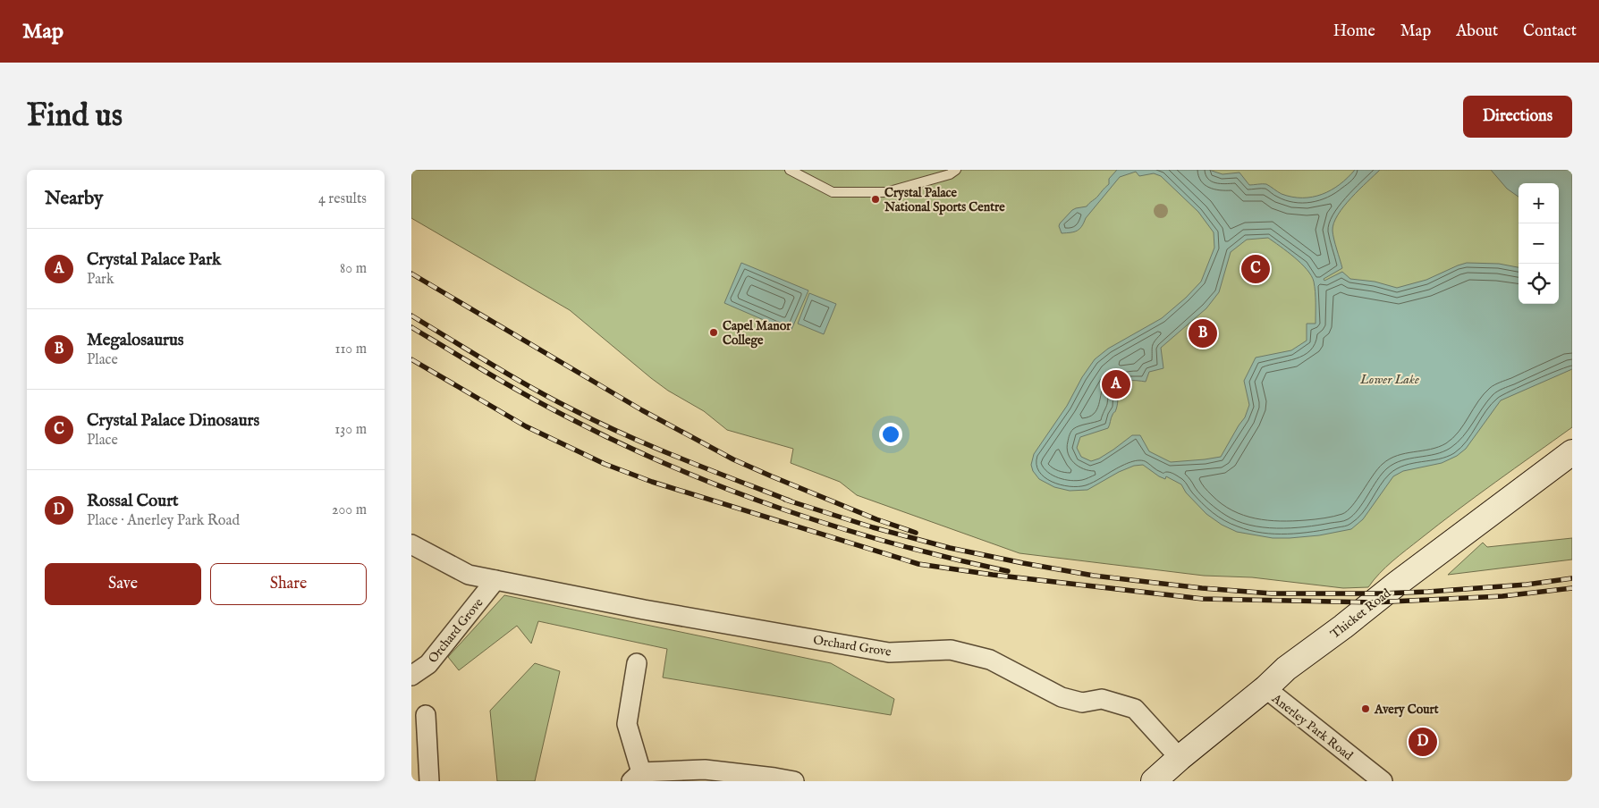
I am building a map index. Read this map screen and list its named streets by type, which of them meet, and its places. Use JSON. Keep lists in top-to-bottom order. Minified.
{"streets":{"street":["Thicket Road","Orchard Grove","Anerley Park Road"]},"crossings":[["Thicket Road","Orchard Grove"],["Thicket Road","Anerley Park Road"]],"water":["Lower Lake"],"places":["Crystal Palace National Sports Centre","Capel Manor College","Avery Court"],"page":{"header":"Map","nav":["Home","Map","About","Contact"],"buttons":["Directions",["Save","Share"]],"title":"Find us","heading":["Nearby","4 results"],"map_buttons":["+","−"],"list":[{"mark":"A","name":"Crystal Palace Park","note":"Park","value":"80 m"},{"mark":"B","name":"Megalosaurus","note":"Place","value":"110 m"},{"mark":"C","name":"Crystal Palace Dinosaurs","note":"Place","value":"130 m"},{"mark":"D","name":"Rossal Court","note":"Place · Anerley Park Road","value":"200 m"}],"pins":["C","B","A","D"]}}
